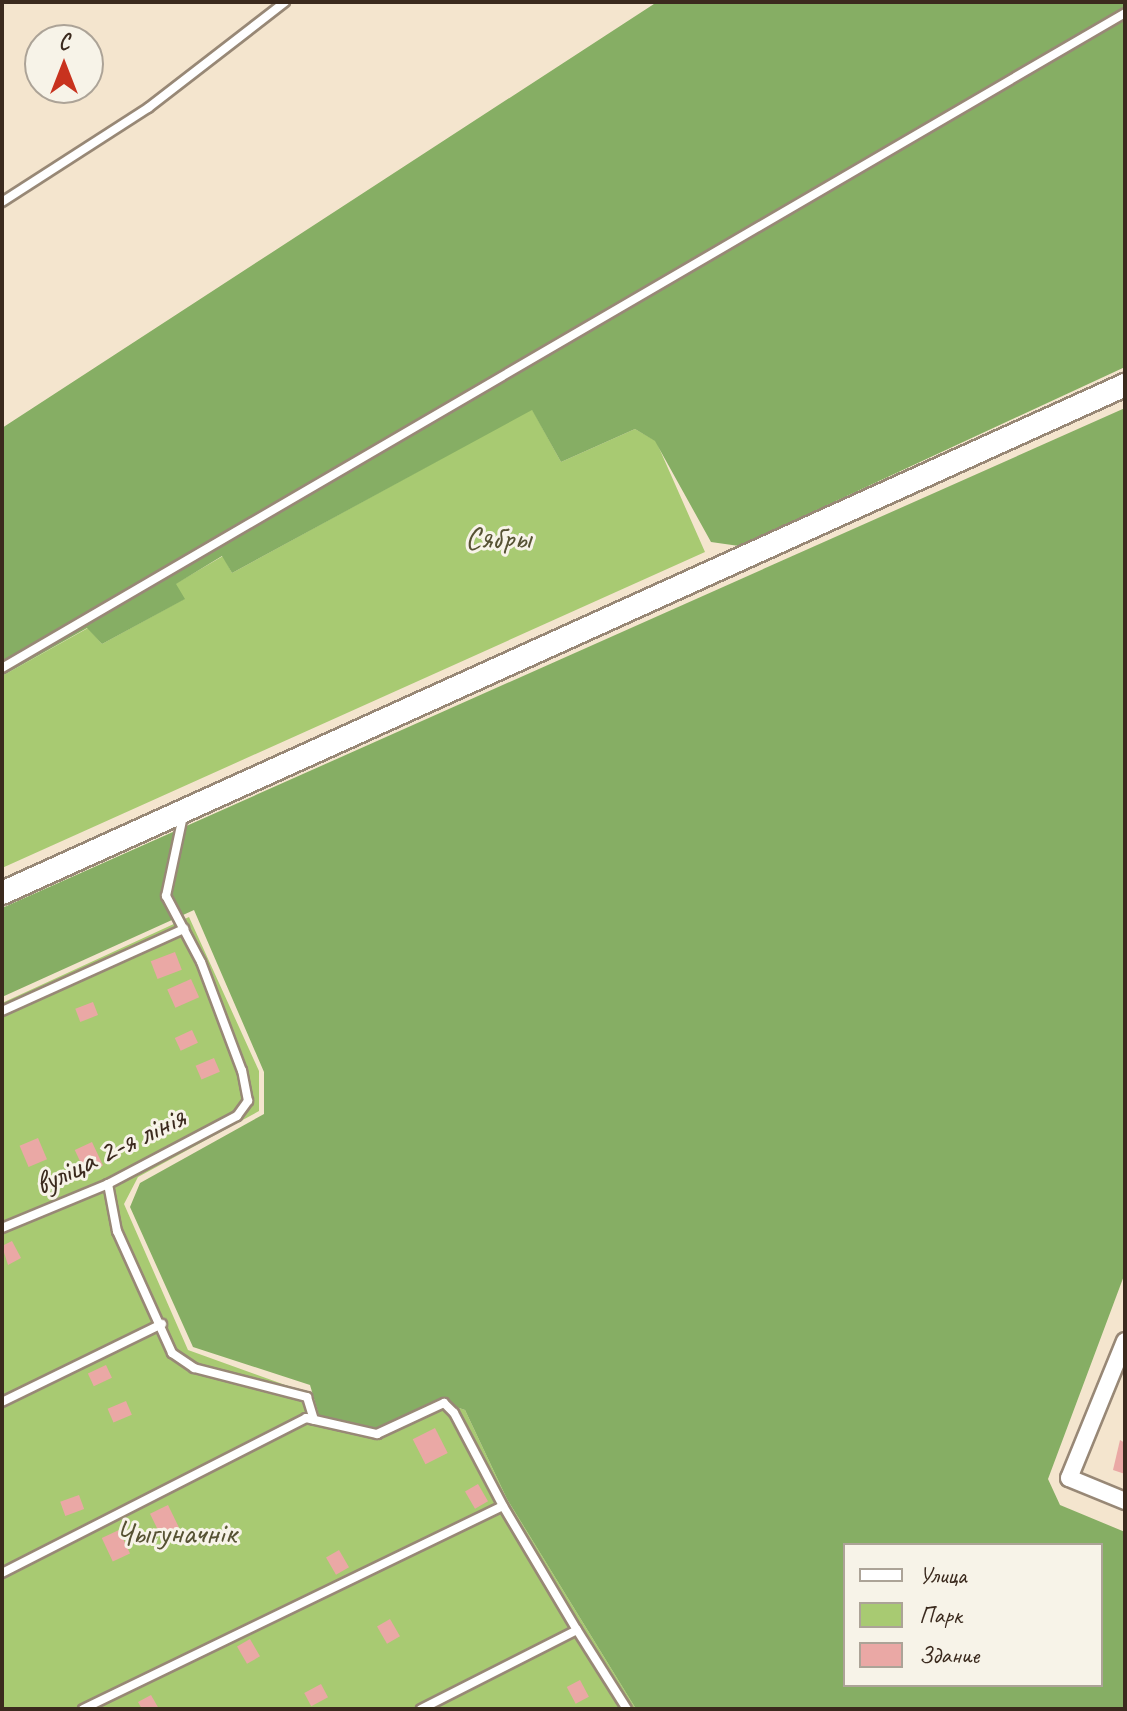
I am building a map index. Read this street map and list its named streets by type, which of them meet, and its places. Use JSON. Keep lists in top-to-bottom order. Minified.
{"streets":{"lane":["вуліца 2-я лінія"]},"parks":["Сябры","Чыгуначнік"],"legend":["Улица","Парк","Здание"],"north":"top"}
